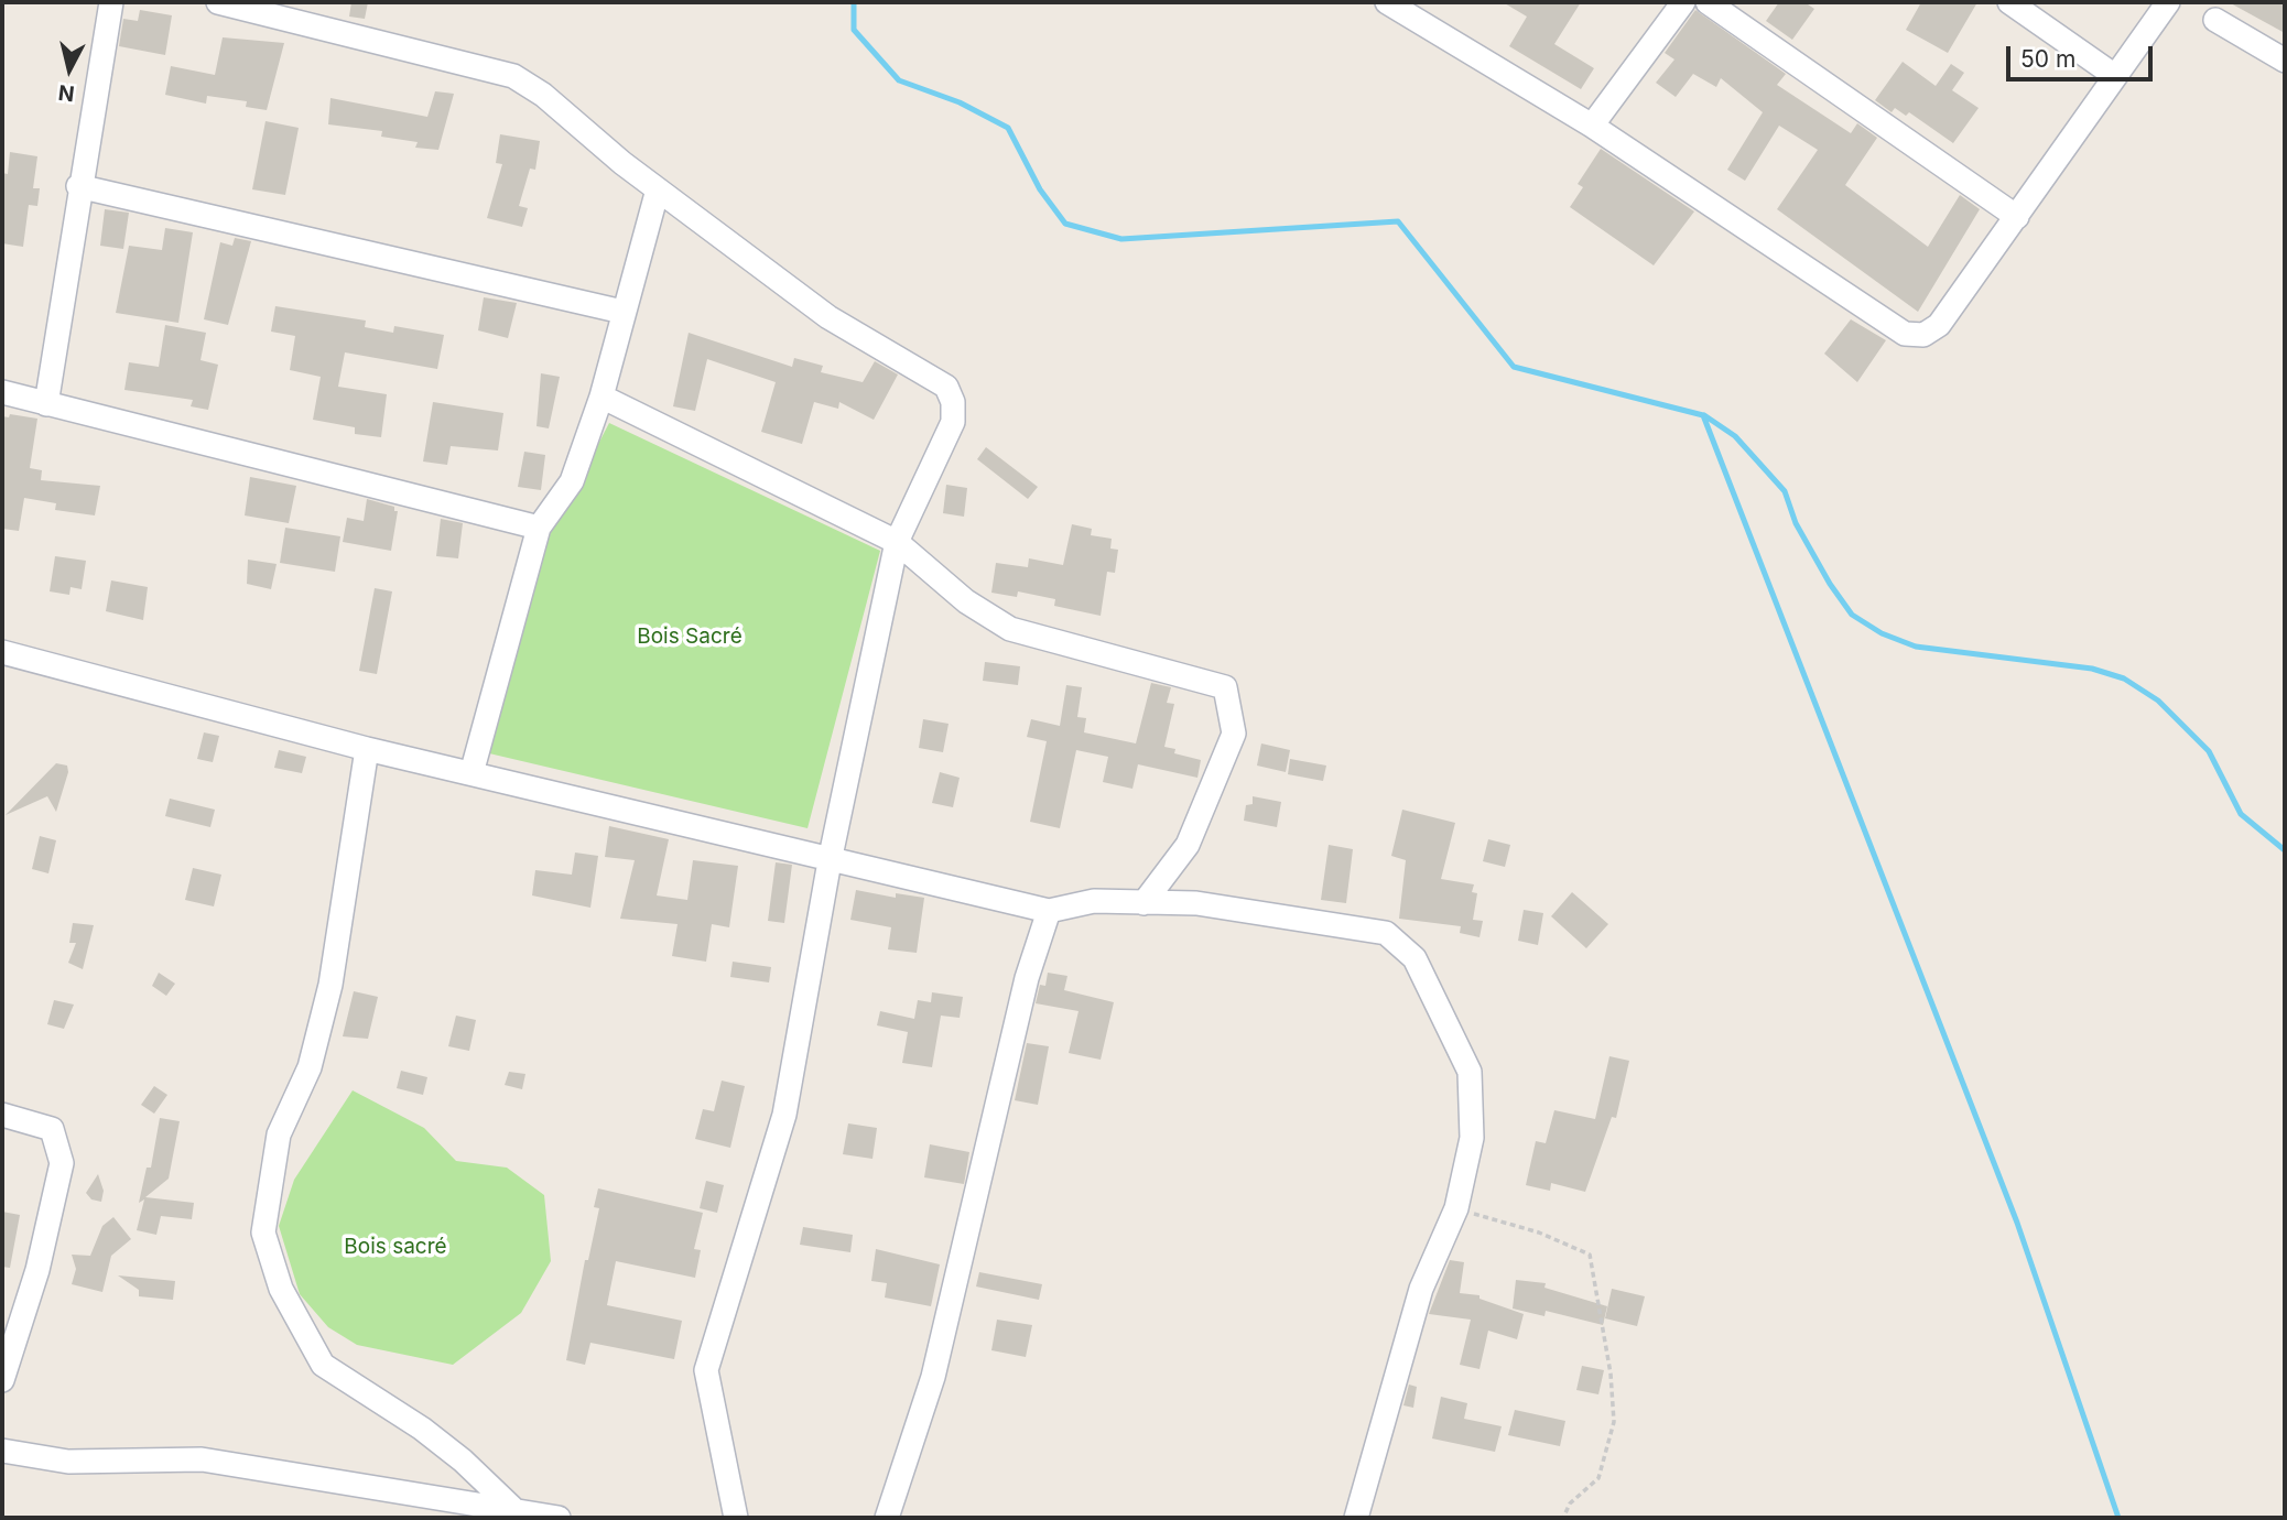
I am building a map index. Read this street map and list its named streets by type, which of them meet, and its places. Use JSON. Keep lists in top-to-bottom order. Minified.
{"parks":["Bois Sacré","Bois sacré"],"scale_bar":"50 m","north":"bottom"}
